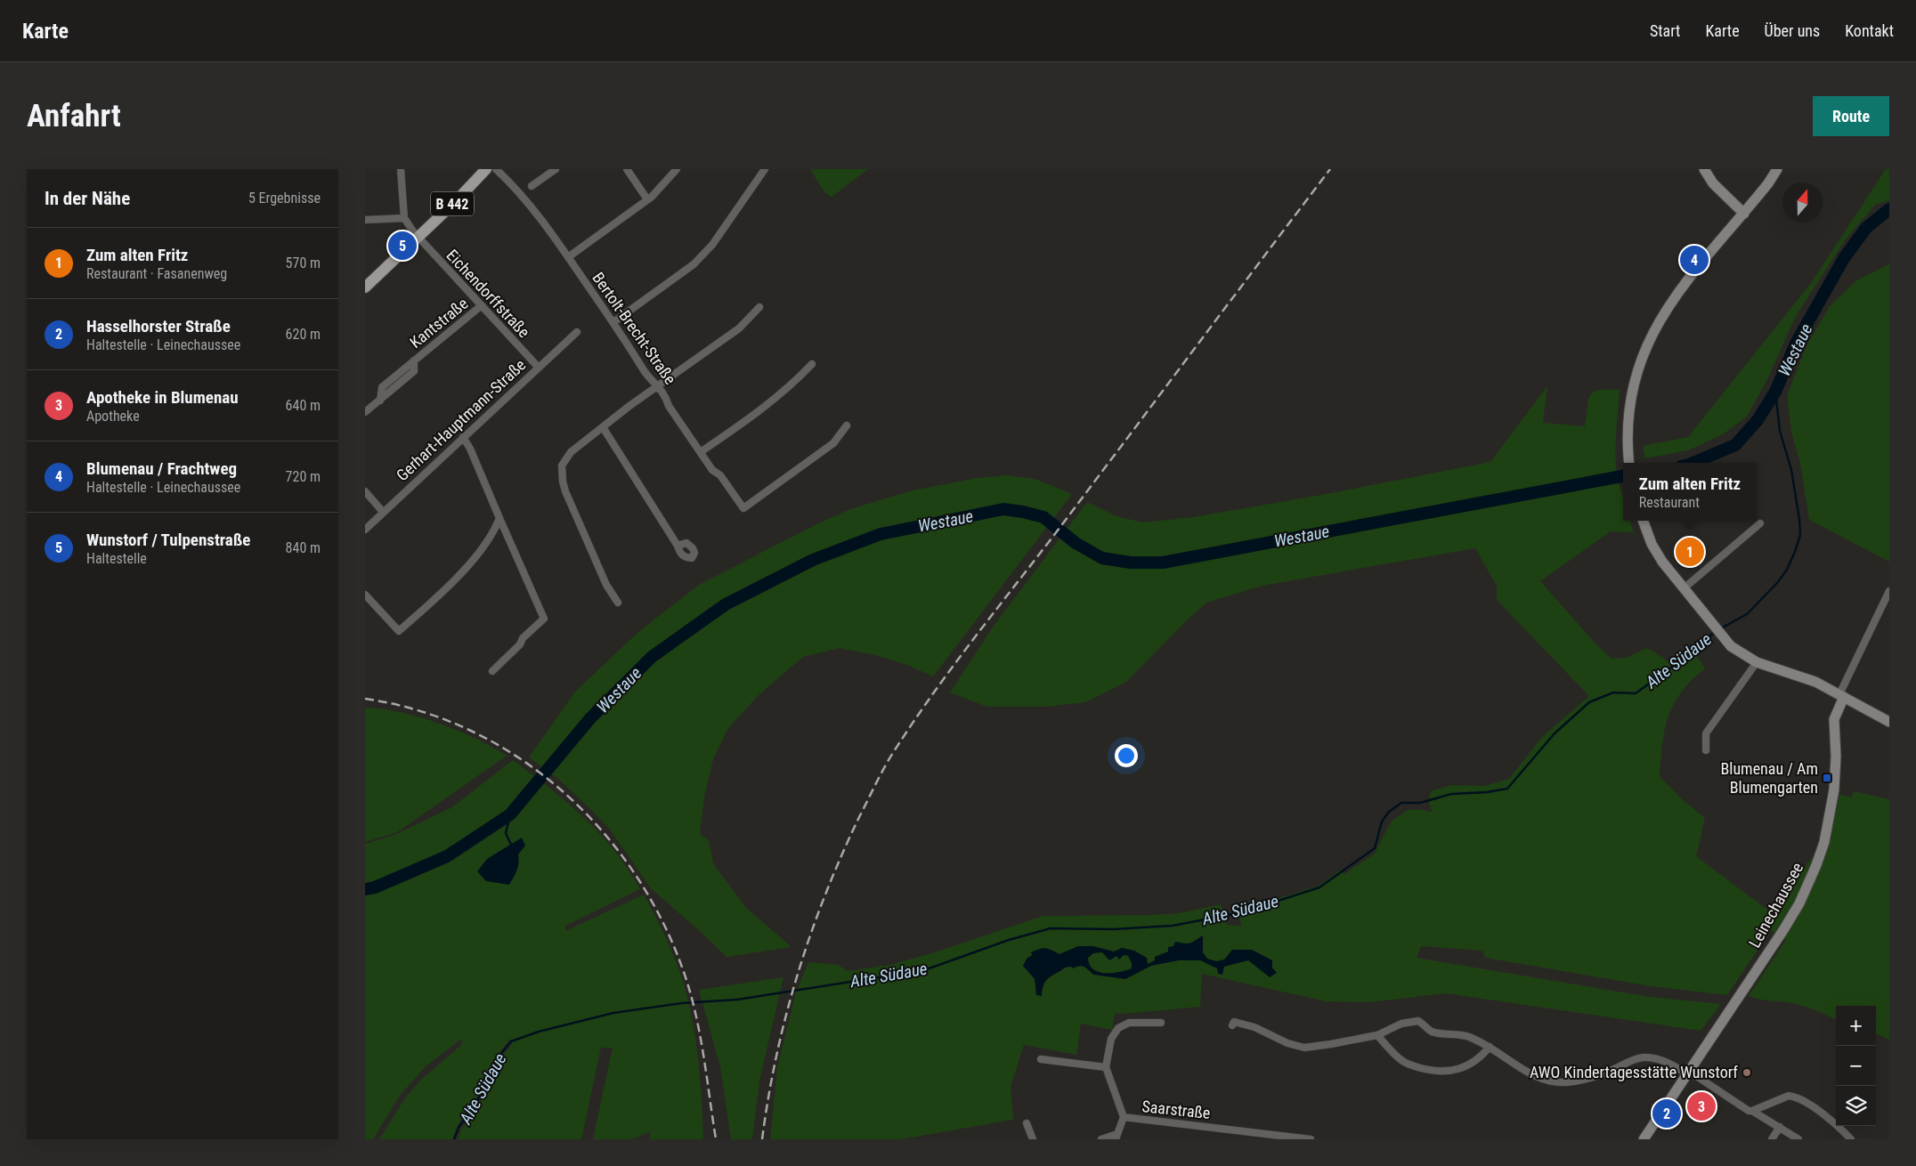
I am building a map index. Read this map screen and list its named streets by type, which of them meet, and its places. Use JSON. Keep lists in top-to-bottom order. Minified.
{"streets":{"main road":["B 442"],"street":["Eichendorffstraße","Kantstraße","Bertolt-Brecht-Straße","Gerhart-Hauptmann-Straße","Leinechaussee","Saarstraße"]},"crossings":[["B 442","Eichendorffstraße"],["Eichendorffstraße","Kantstraße"],["Eichendorffstraße","Gerhart-Hauptmann-Straße"]],"water":["Westaue","Alte Südaue"],"places":{"transit":["Blumenau / Am Blumengarten"],"other":["AWO Kindertagesstätte Wunstorf"]},"north":"top","page":{"header":"Karte","nav":["Start","Karte","Über uns","Kontakt"],"buttons":"Route","title":"Anfahrt","heading":["In der Nähe","5 Ergebnisse"],"list":[{"mark":"1","name":"Zum alten Fritz","note":"Restaurant · Fasanenweg","value":"570 m"},{"mark":"2","name":"Hasselhorster Straße","note":"Haltestelle · Leinechaussee","value":"620 m"},{"mark":"3","name":"Apotheke in Blumenau","note":"Apotheke","value":"640 m"},{"mark":"4","name":"Blumenau / Frachtweg","note":"Haltestelle · Leinechaussee","value":"720 m"},{"mark":"5","name":"Wunstorf / Tulpenstraße","note":"Haltestelle","value":"840 m"}],"pins":["5","4","1","3","2"],"popup":["Zum alten Fritz","Restaurant"],"map_buttons":["+","−"]}}
